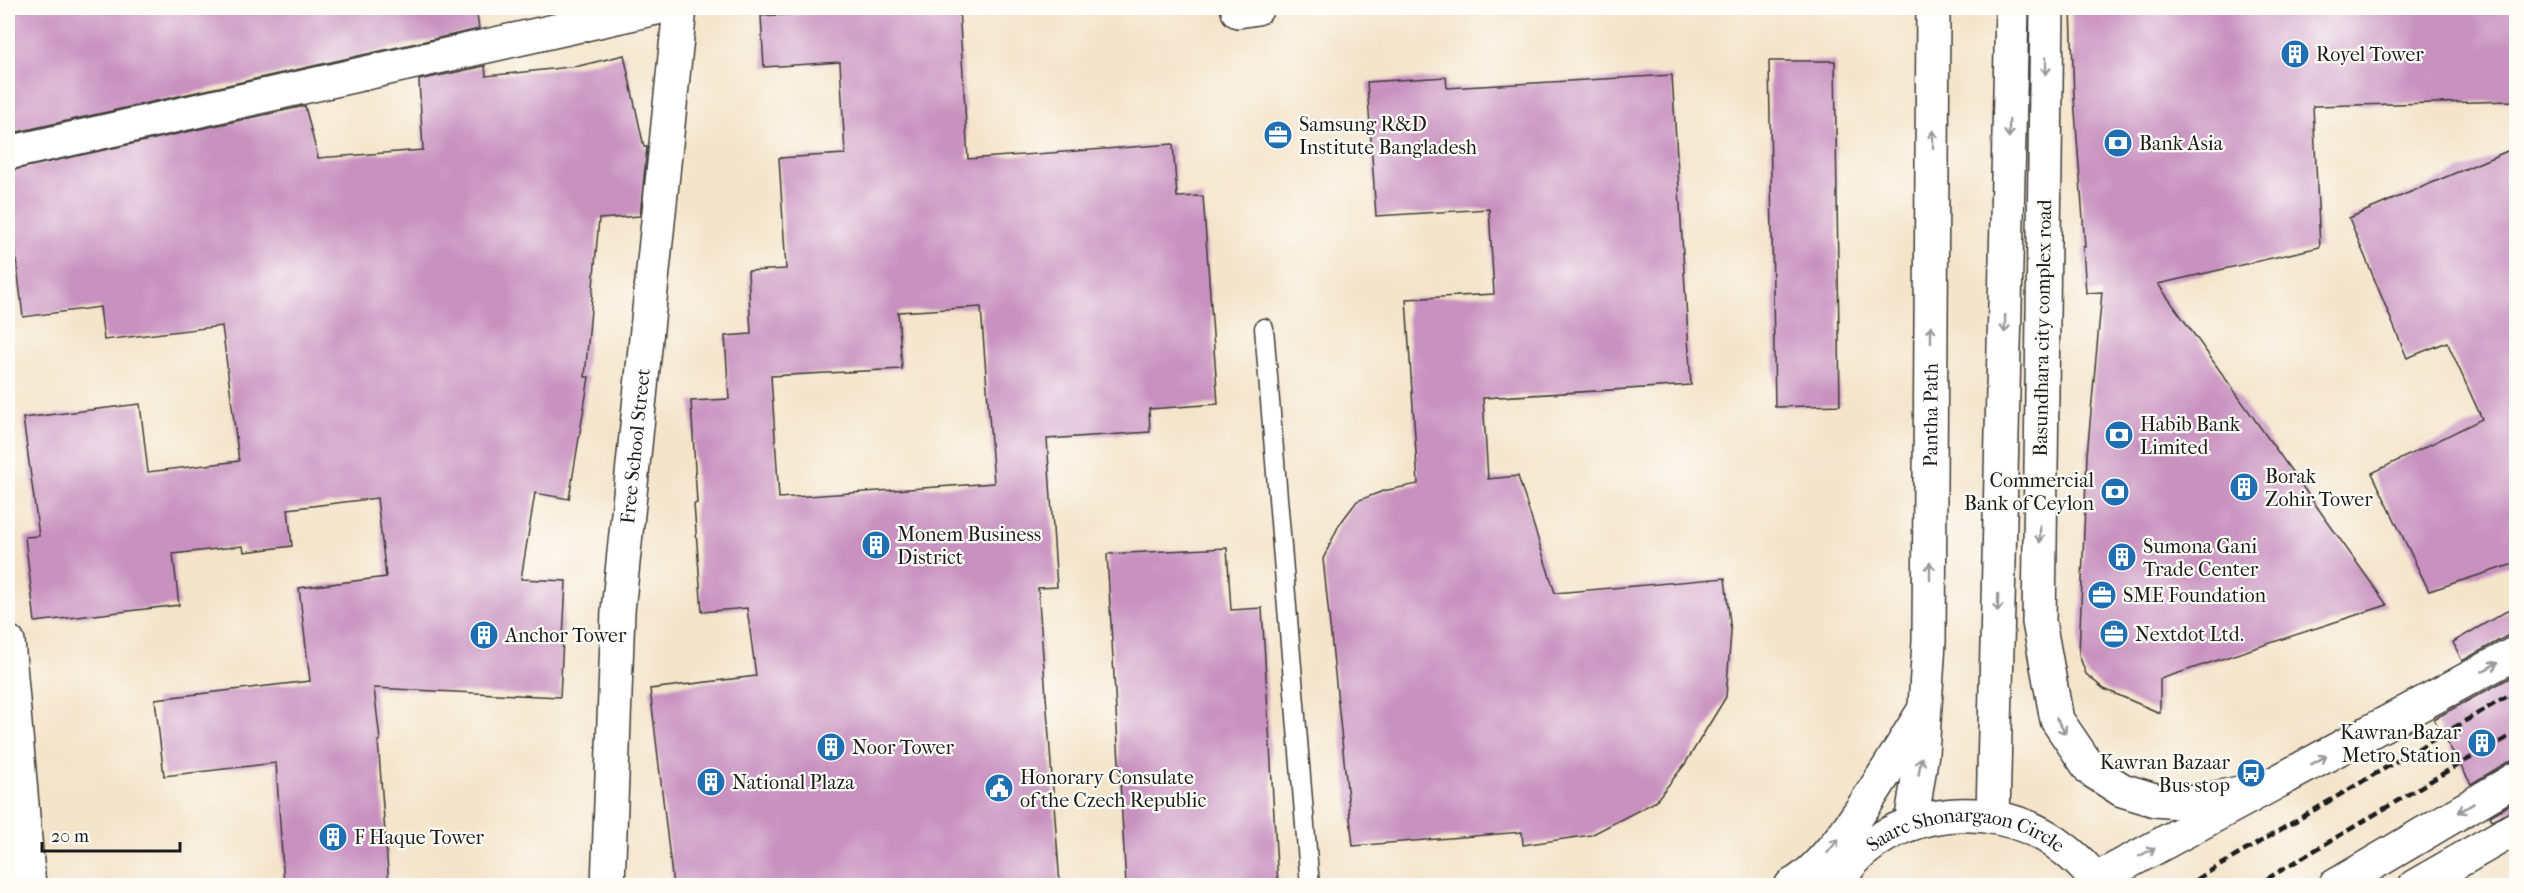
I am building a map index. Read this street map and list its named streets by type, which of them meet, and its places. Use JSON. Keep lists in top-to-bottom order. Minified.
{"streets":{"main road":["Basundhara city complex road","Pantha Path","Free School Street","Saarc Shonargaon Circle"]},"crossings":[["Pantha Path","Saarc Shonargaon Circle"]],"places":{"building":["Royel Tower","Borak Zohir Tower","Monem Business District","Sumona Gani Trade Center","Anchor Tower","Kawran Bazar Metro Station","Noor Tower","National Plaza","F Haque Tower"],"office":["Samsung R&D Institute Bangladesh","SME Foundation","Nextdot Ltd."],"bank":["Bank Asia","Habib Bank Limited","Commercial Bank of Ceylon"],"bus stop":["Kawran Bazaar Bus stop"],"public building":["Honorary Consulate of the Czech Republic"]},"scale_bar":"20 m"}
